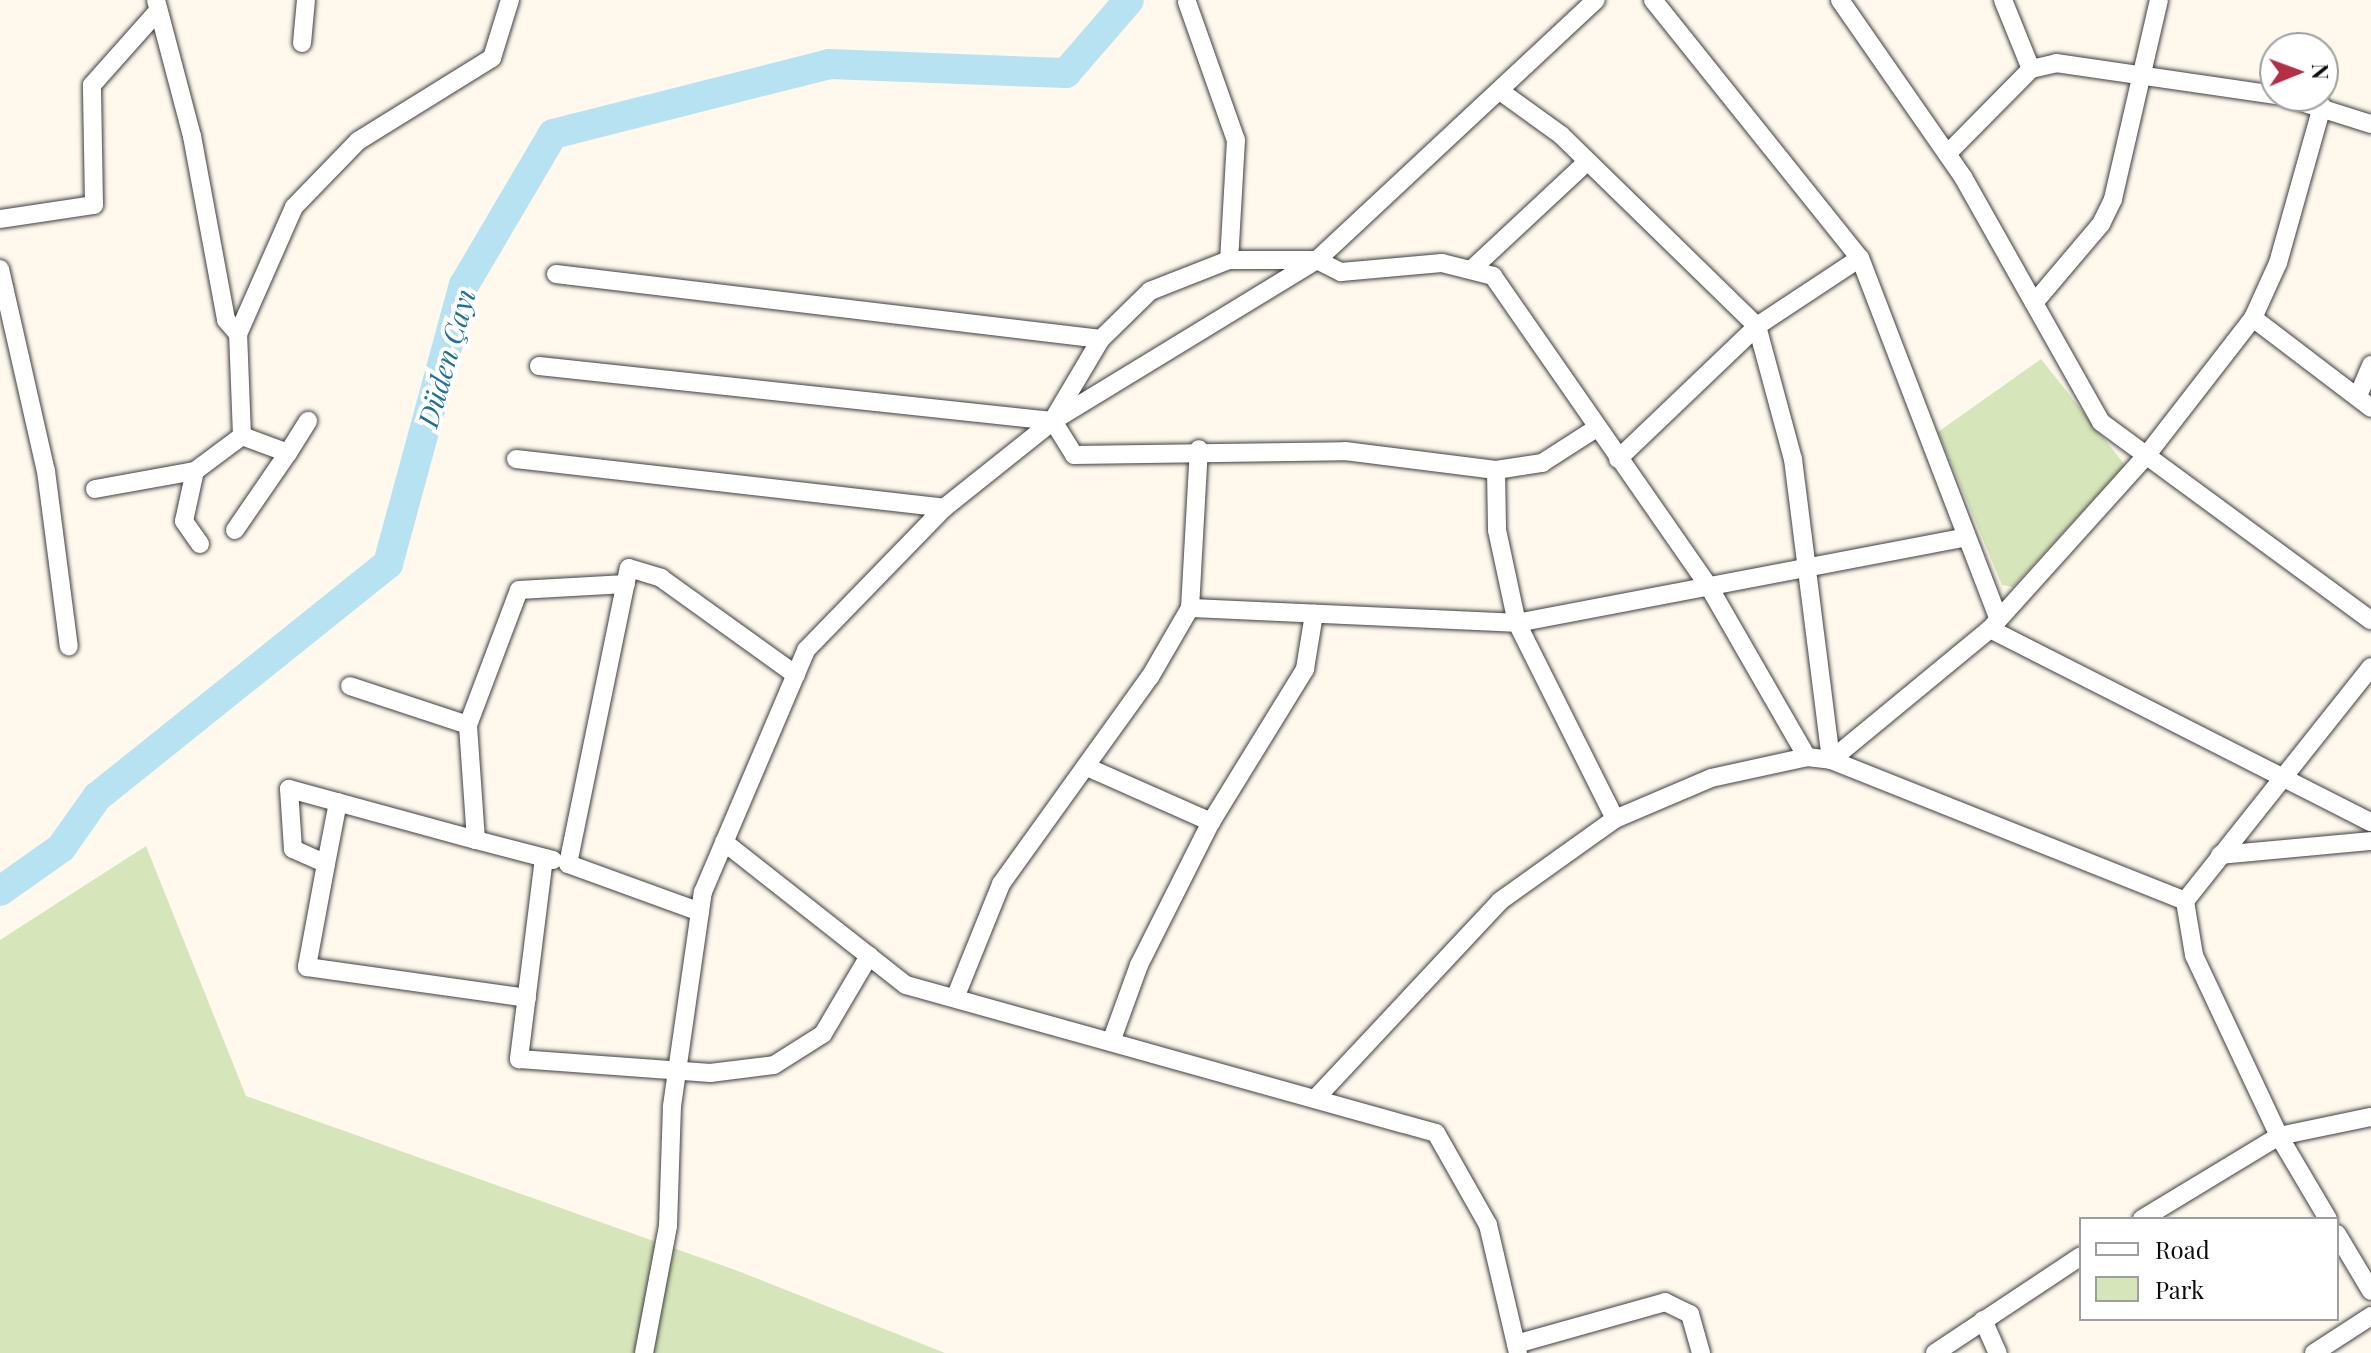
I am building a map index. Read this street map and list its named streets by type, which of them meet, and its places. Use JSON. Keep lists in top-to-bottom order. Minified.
{"water":["Düden Çayı"],"legend":["Road","Park"],"north":"right"}
